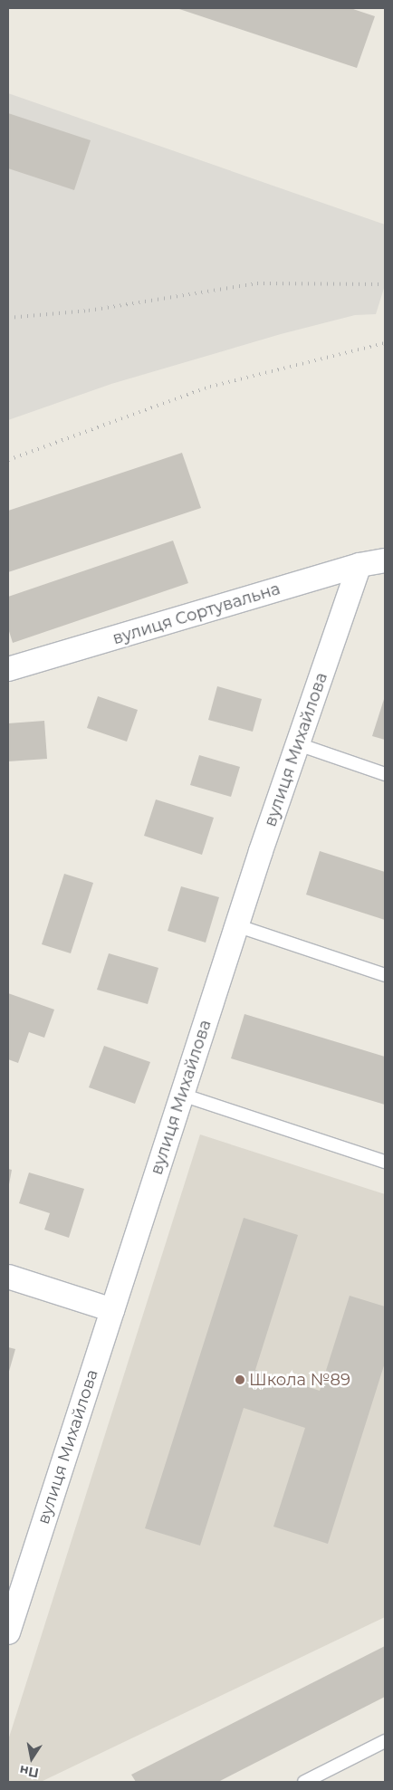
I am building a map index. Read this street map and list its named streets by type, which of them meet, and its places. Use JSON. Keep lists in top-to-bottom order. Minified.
{"streets":{"street":["вулиця Сортувальна","вулиця Михайлова"]},"crossings":[["вулиця Сортувальна","вулиця Михайлова"]],"places":["Школа №89"],"north":"bottom"}
